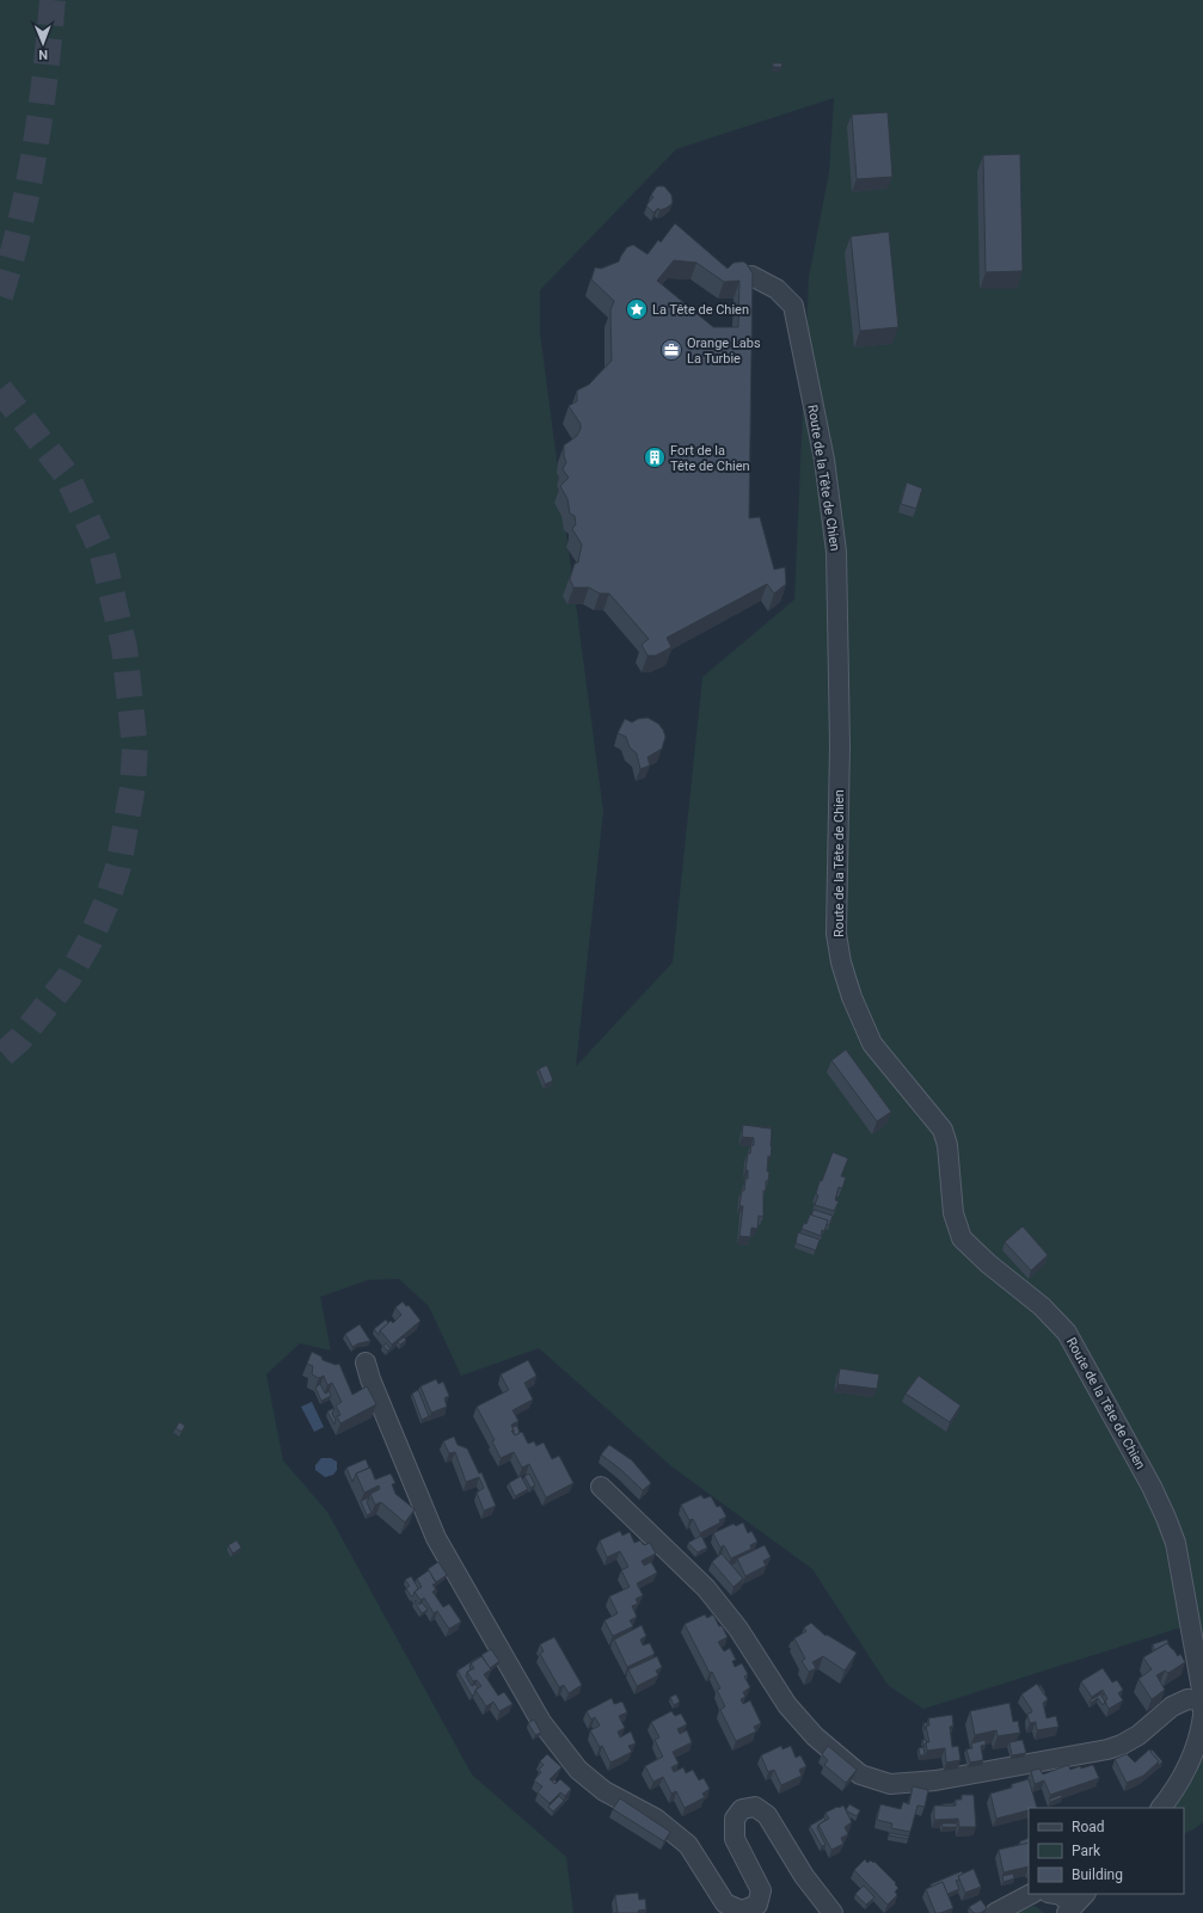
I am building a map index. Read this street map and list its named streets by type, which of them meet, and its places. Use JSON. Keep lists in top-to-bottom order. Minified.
{"streets":{"street":["Route de la Tête de Chien"]},"places":{"place":["La Tête de Chien"],"office":["Orange Labs La Turbie"],"building":["Fort de la Tête de Chien"]},"legend":["Road","Park","Building"],"north":"bottom"}
